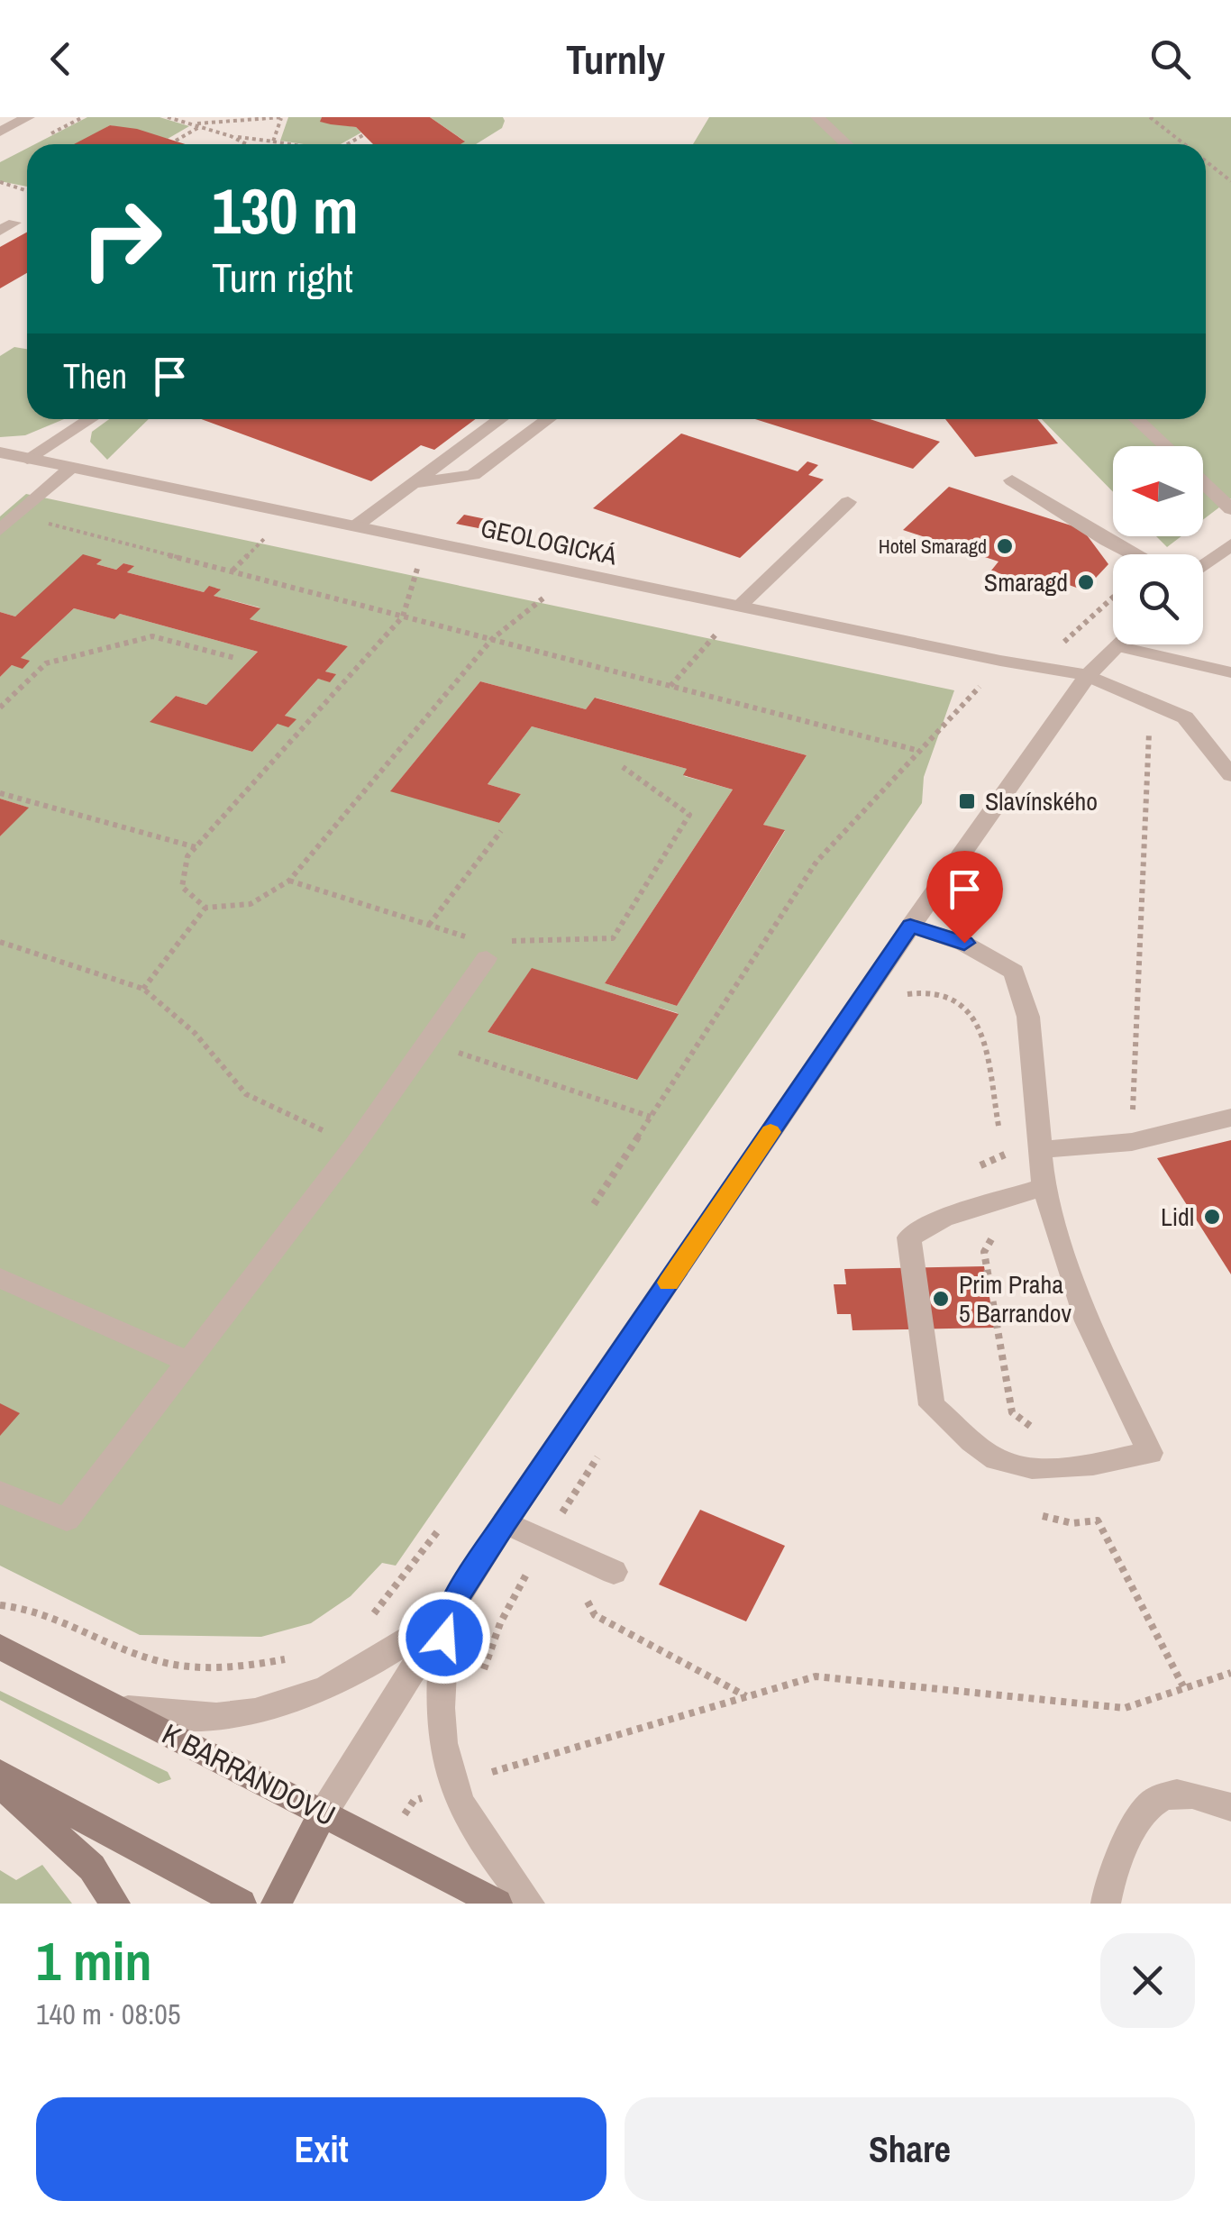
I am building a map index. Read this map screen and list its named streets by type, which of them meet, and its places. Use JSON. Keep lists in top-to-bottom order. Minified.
{"streets":{"main road":["K BARRANDOVU"],"street":["GEOLOGICKÁ"]},"places":{"other":["Hotel Smaragd","Smaragd","Lidl","Prim Praha 5 Barrandov"],"transit":["Slavínského"]},"north":"left","page":{"header":"Turnly","turn":["130 m","Turn right"],"then":"Then","heading":["1 min","140 m · 08:05"],"buttons":["Exit","Share"]}}
